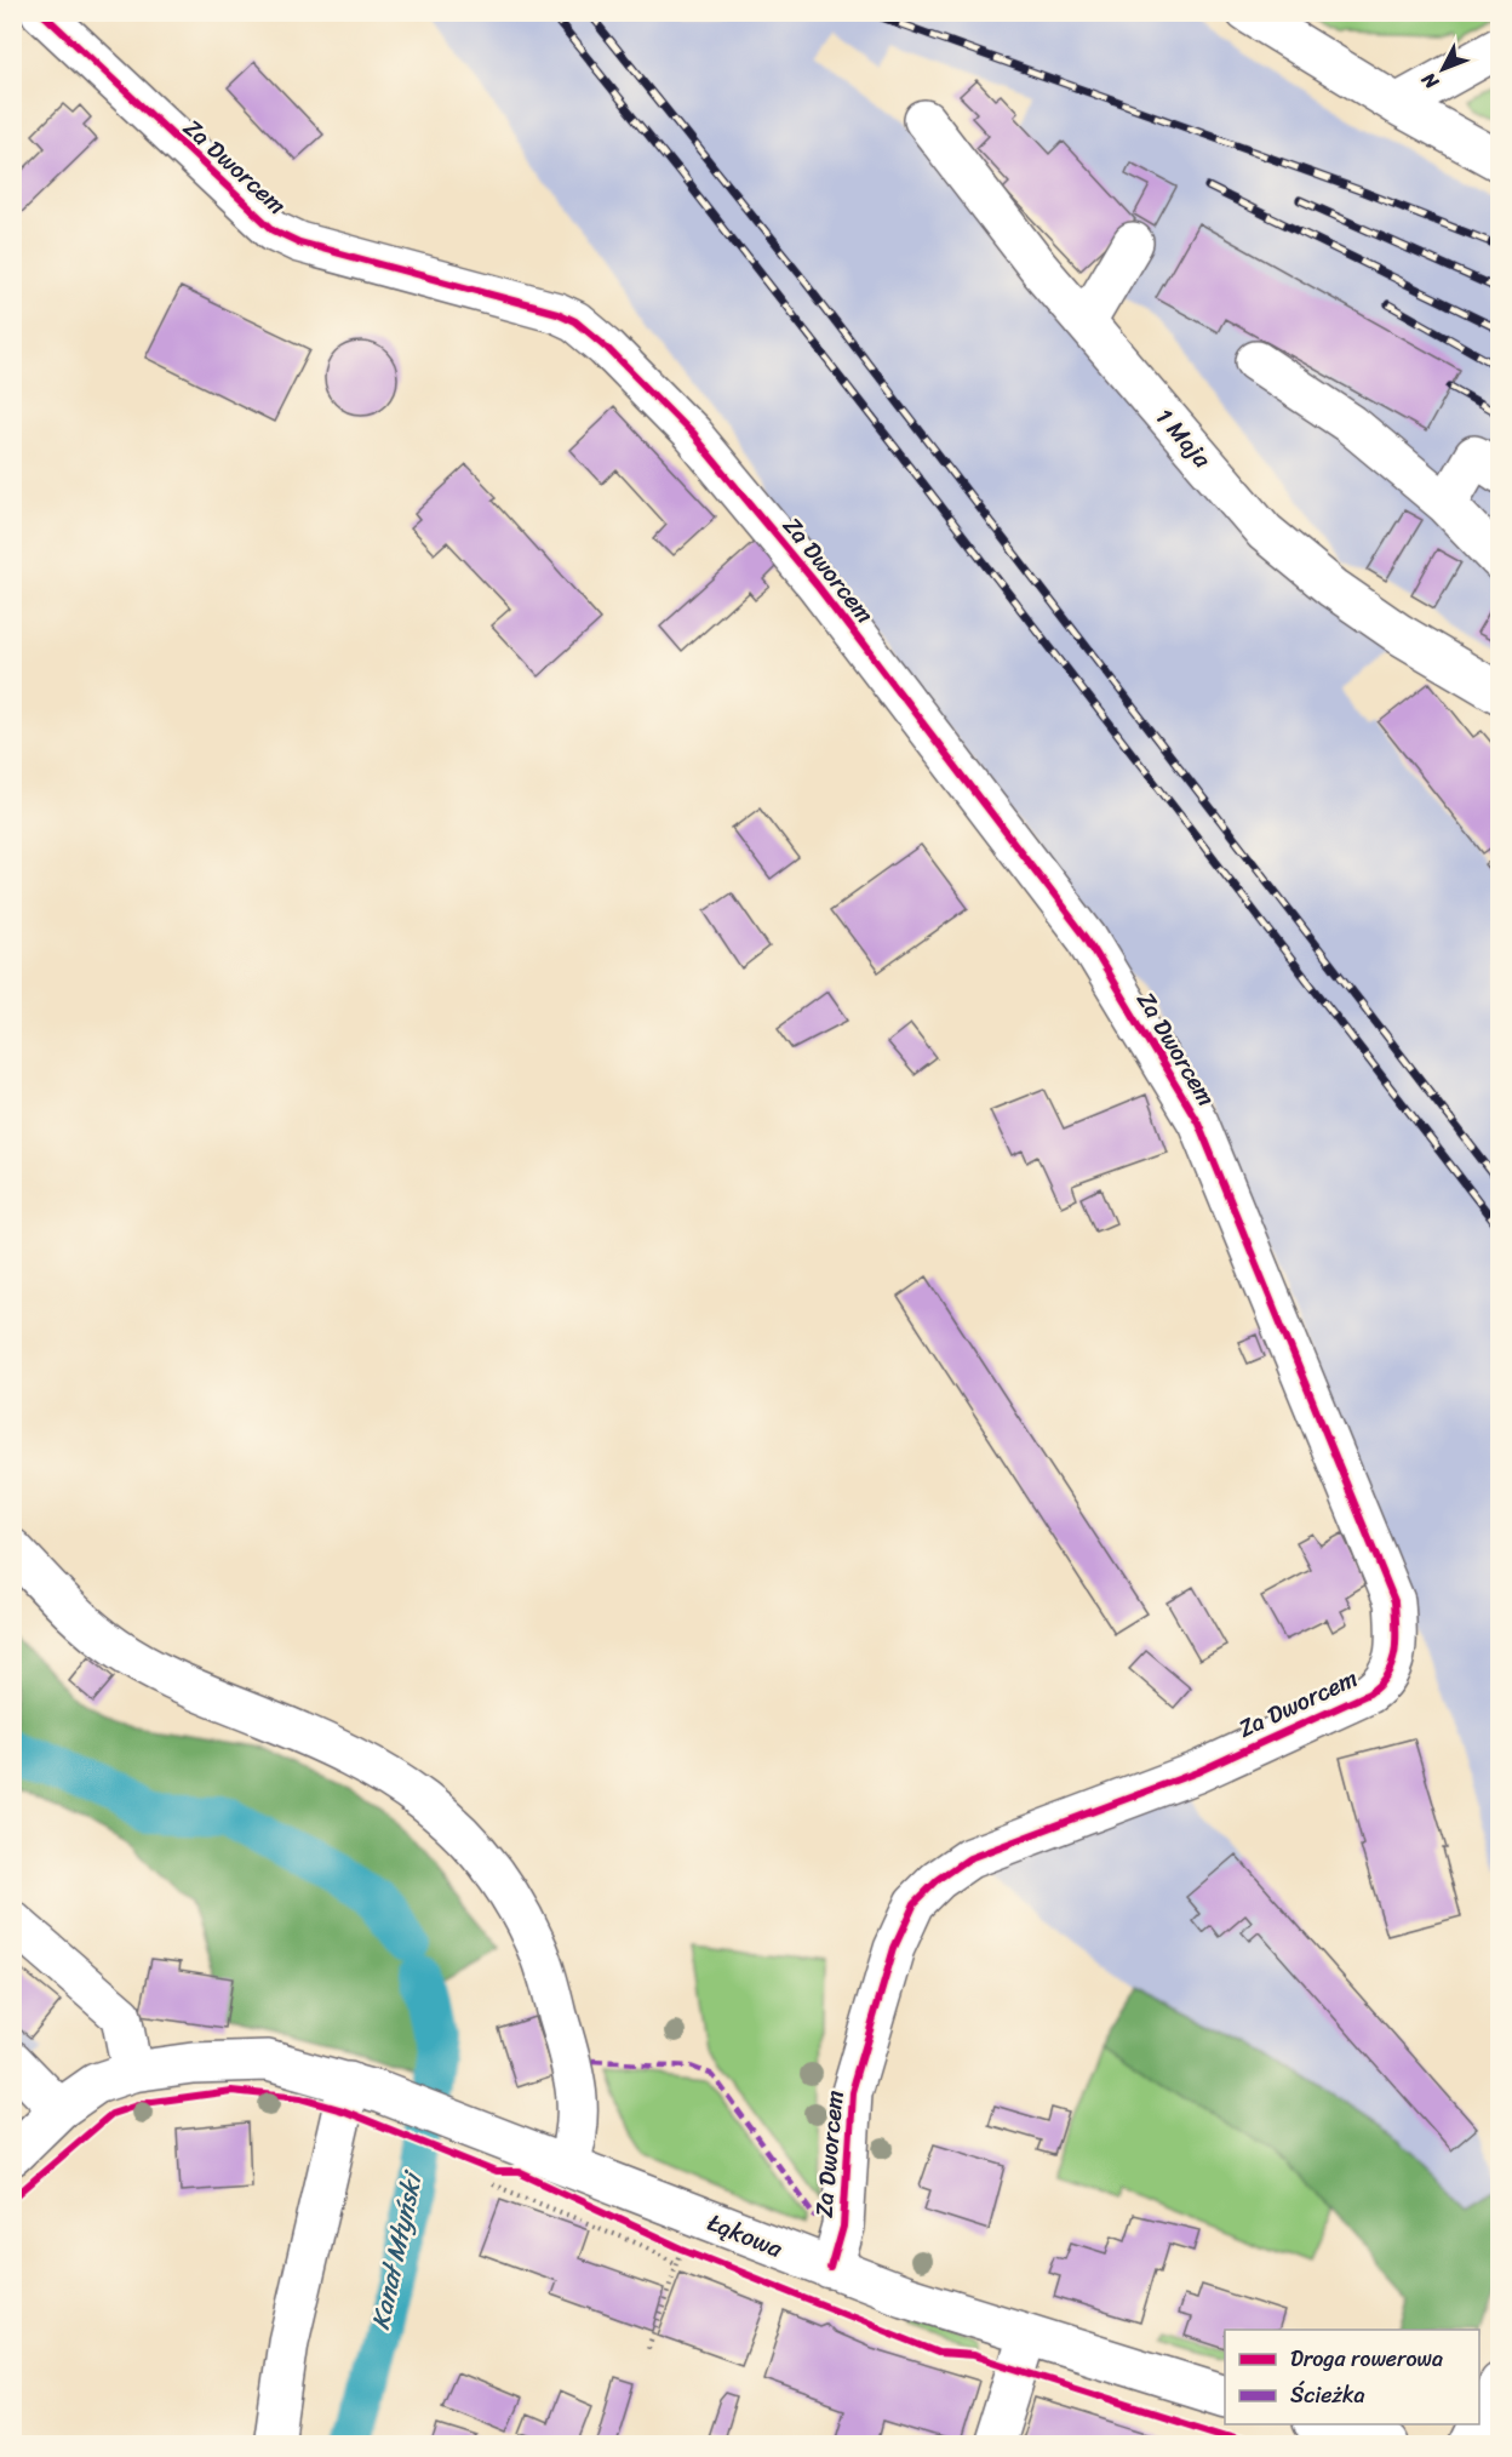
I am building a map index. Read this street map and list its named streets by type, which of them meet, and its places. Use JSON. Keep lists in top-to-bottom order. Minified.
{"streets":{"street":["Za Dworcem","1 Maja","Łąkowa"]},"crossings":[["Za Dworcem","Łąkowa"]],"water":["Kanał Młyński"],"legend":["Droga rowerowa","Ścieżka"],"north":"bottom left"}
